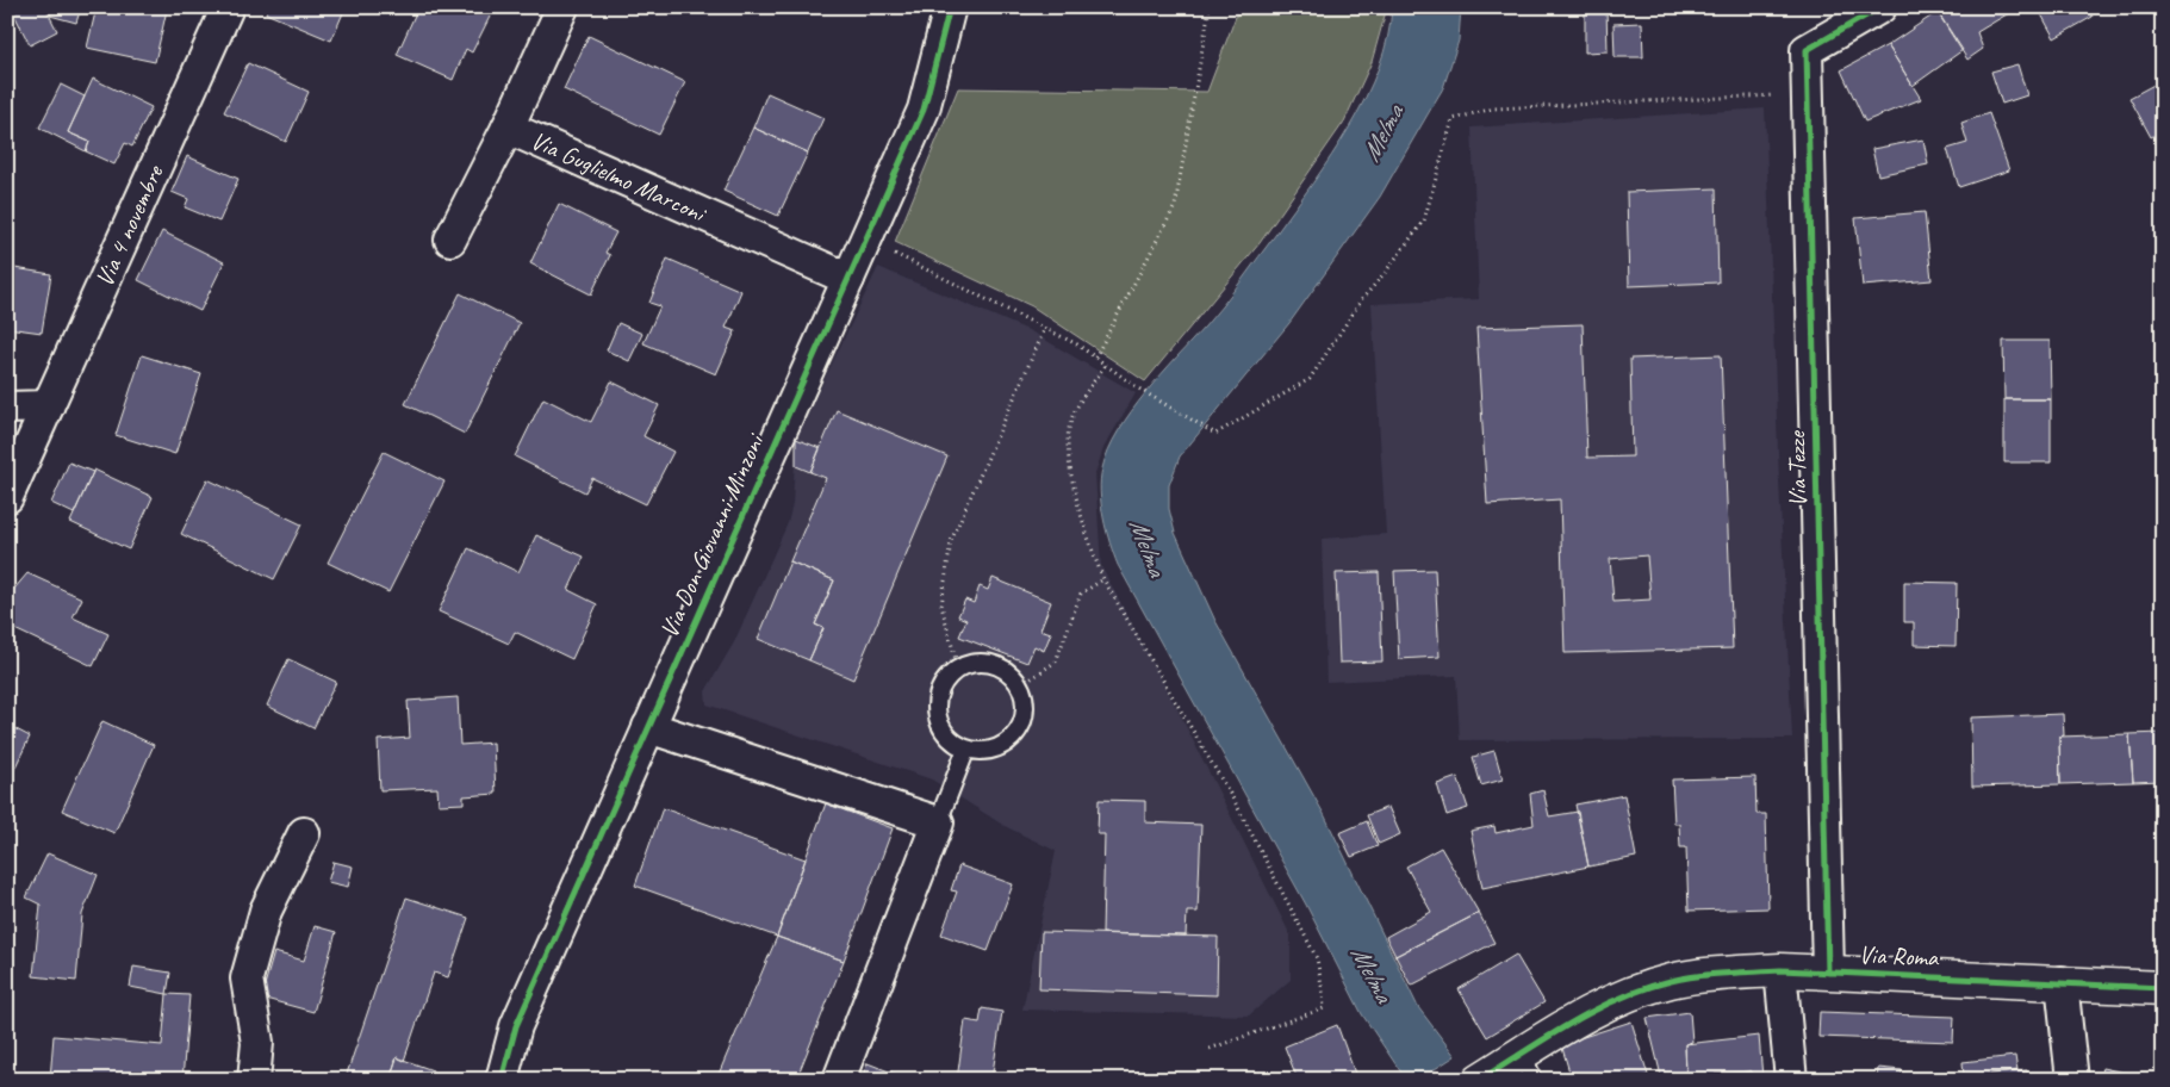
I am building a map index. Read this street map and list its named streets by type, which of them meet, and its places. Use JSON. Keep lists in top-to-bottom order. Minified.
{"streets":{"street":["Via Guglielmo Marconi","Via 4 novembre","Via Tezze","Via Don Giovanni Minzoni","Via Roma"]},"crossings":[["Via Guglielmo Marconi","Via Don Giovanni Minzoni"],["Via Tezze","Via Roma"]],"water":["Melma"]}
